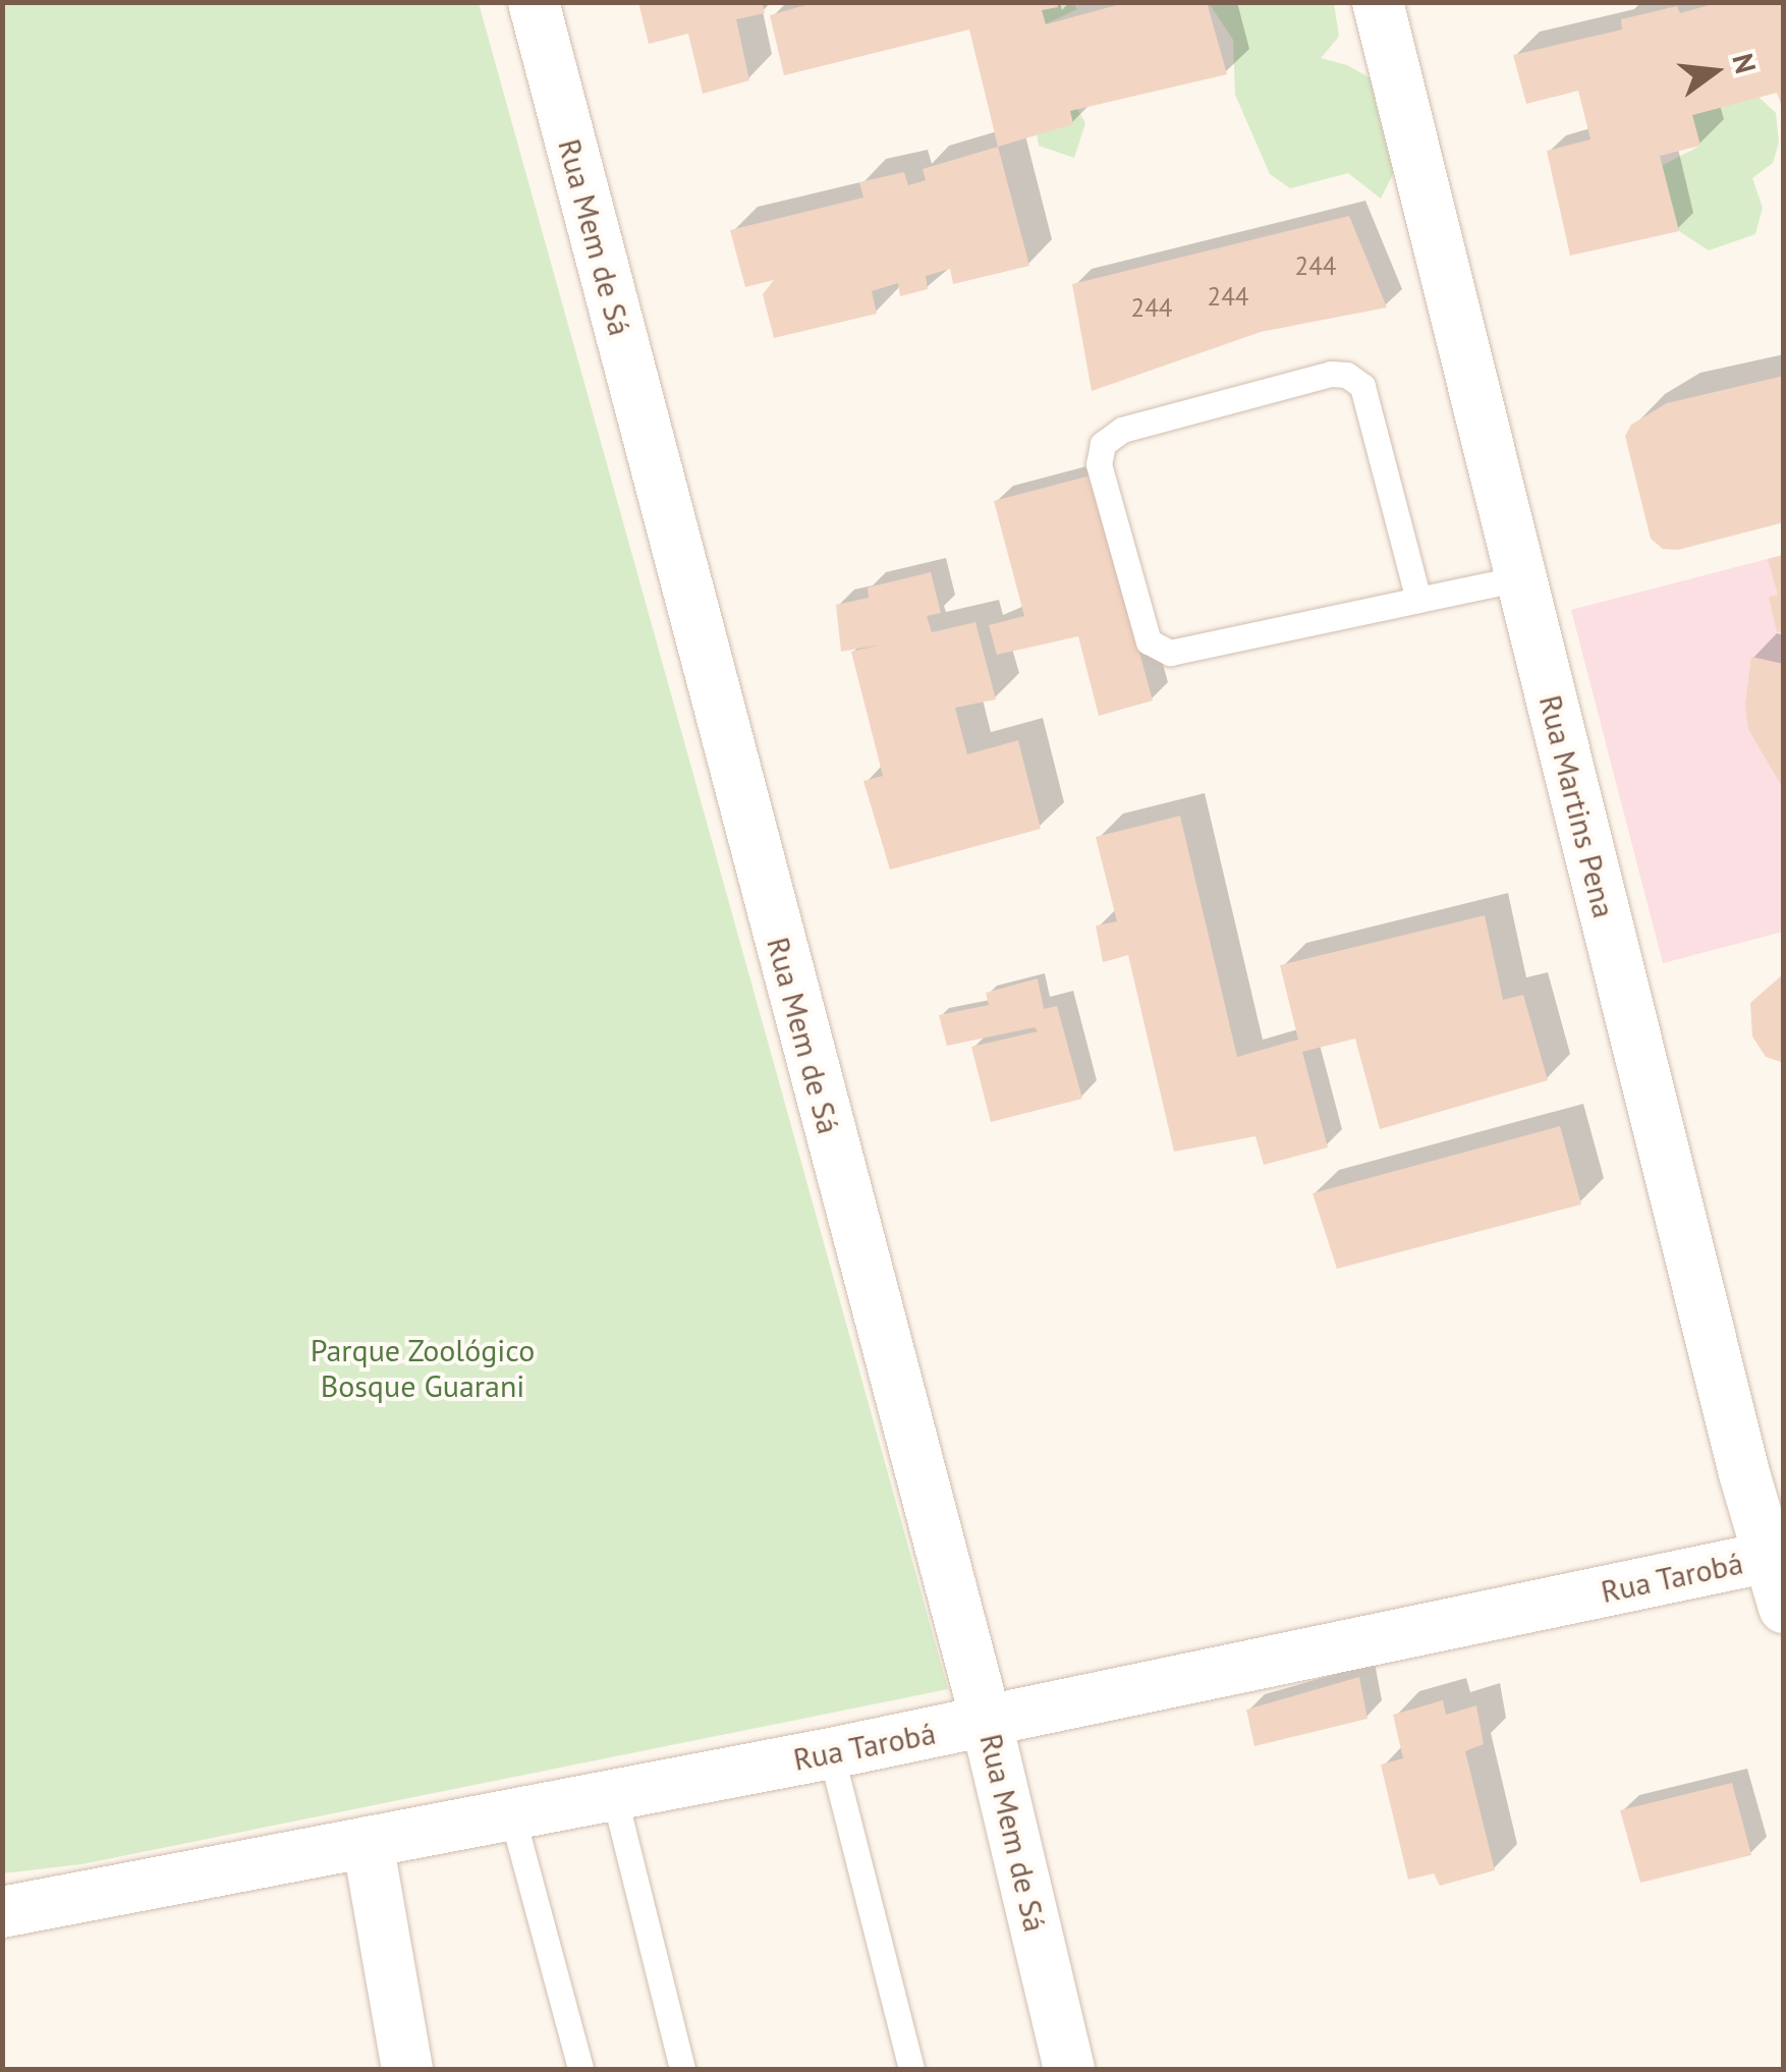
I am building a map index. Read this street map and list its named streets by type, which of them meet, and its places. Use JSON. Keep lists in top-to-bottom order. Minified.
{"streets":{"street":["Rua Mem de Sá","Rua Martins Pena","Rua Tarobá"]},"crossings":[["Rua Mem de Sá","Rua Tarobá"],["Rua Martins Pena","Rua Tarobá"]],"parks":["Parque Zoológico Bosque Guarani"],"house_numbers":["244","244","244"],"north":"right"}
